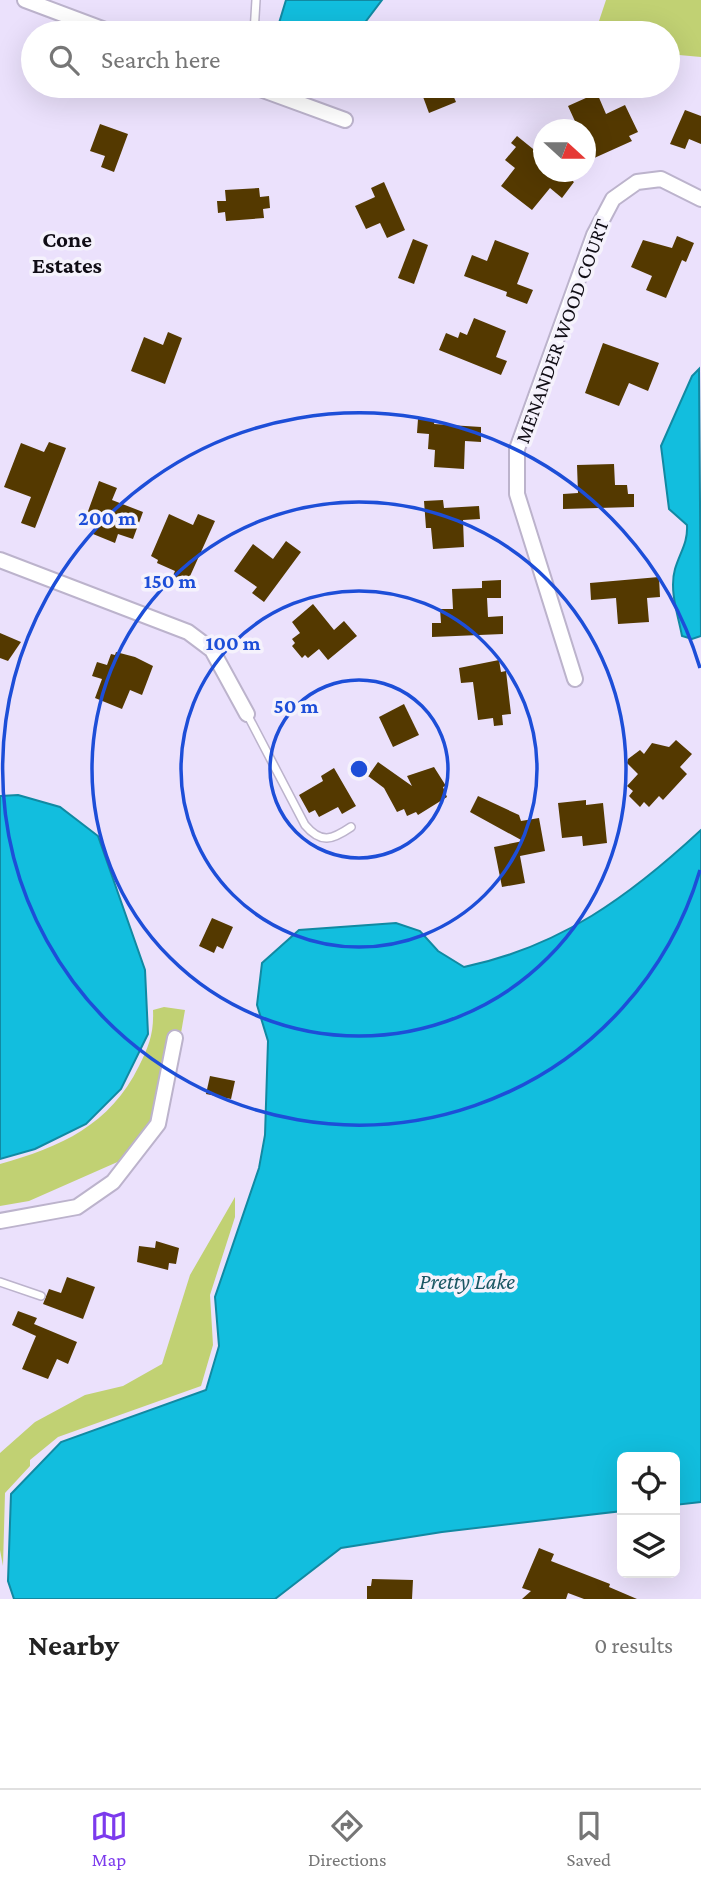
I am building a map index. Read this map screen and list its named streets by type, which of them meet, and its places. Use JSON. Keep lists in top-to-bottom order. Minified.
{"streets":{"street":["MENANDER WOOD COURT"]},"districts":["Cone Estates"],"water":["Pretty Lake"],"north":"right","page":{"search":"Search here","heading":["Nearby","0 results"],"nav":["Map","Directions","Saved"]},"rings":["200 m","150 m","100 m","50 m"]}
